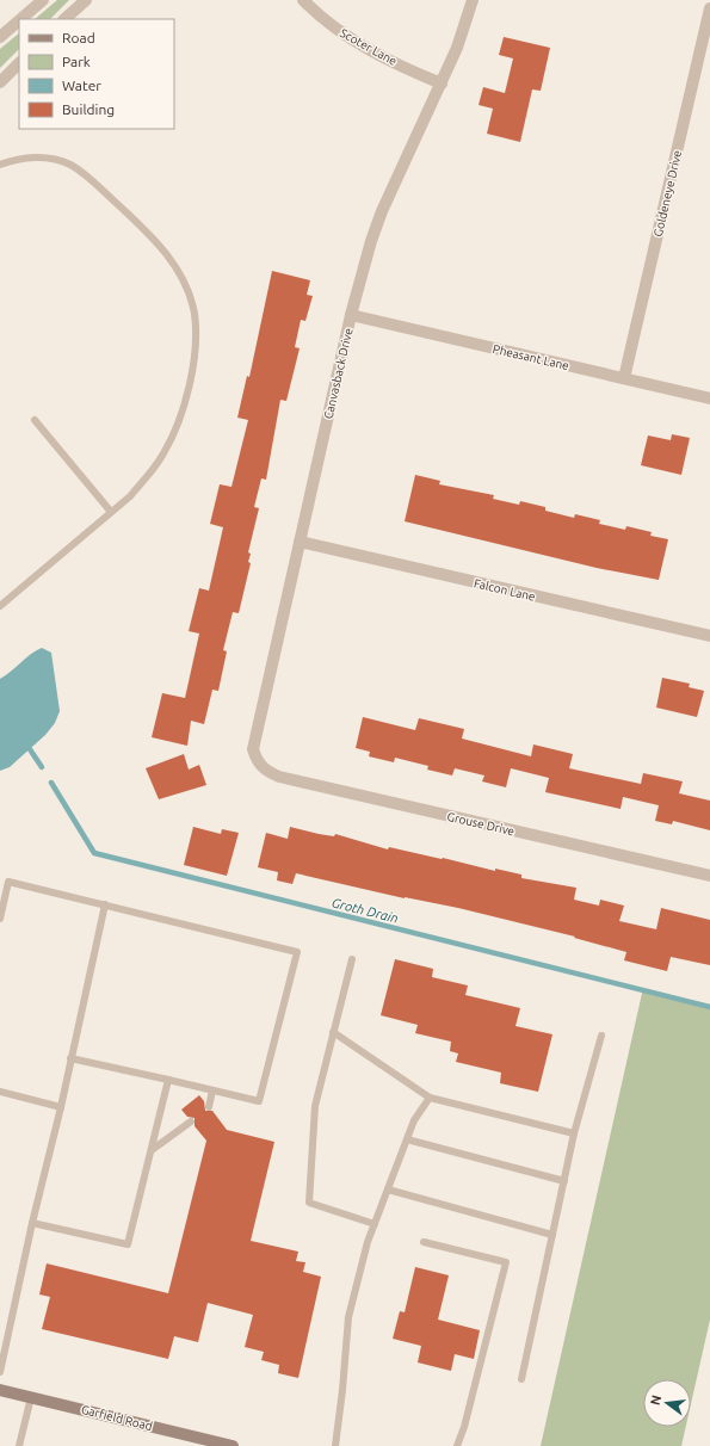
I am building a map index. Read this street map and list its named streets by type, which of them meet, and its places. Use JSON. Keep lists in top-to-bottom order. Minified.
{"streets":{"main road":["Garfield Road"],"street":["Scoter Lane","Goldeneye Drive","Pheasant Lane","Canvasback Drive","Falcon Lane","Grouse Drive"]},"crossings":[["Scoter Lane","Canvasback Drive"],["Goldeneye Drive","Pheasant Lane"],["Pheasant Lane","Canvasback Drive"],["Canvasback Drive","Falcon Lane"],["Canvasback Drive","Grouse Drive"]],"water":["Groth Drain"],"legend":["Road","Park","Water","Building"],"north":"left"}
